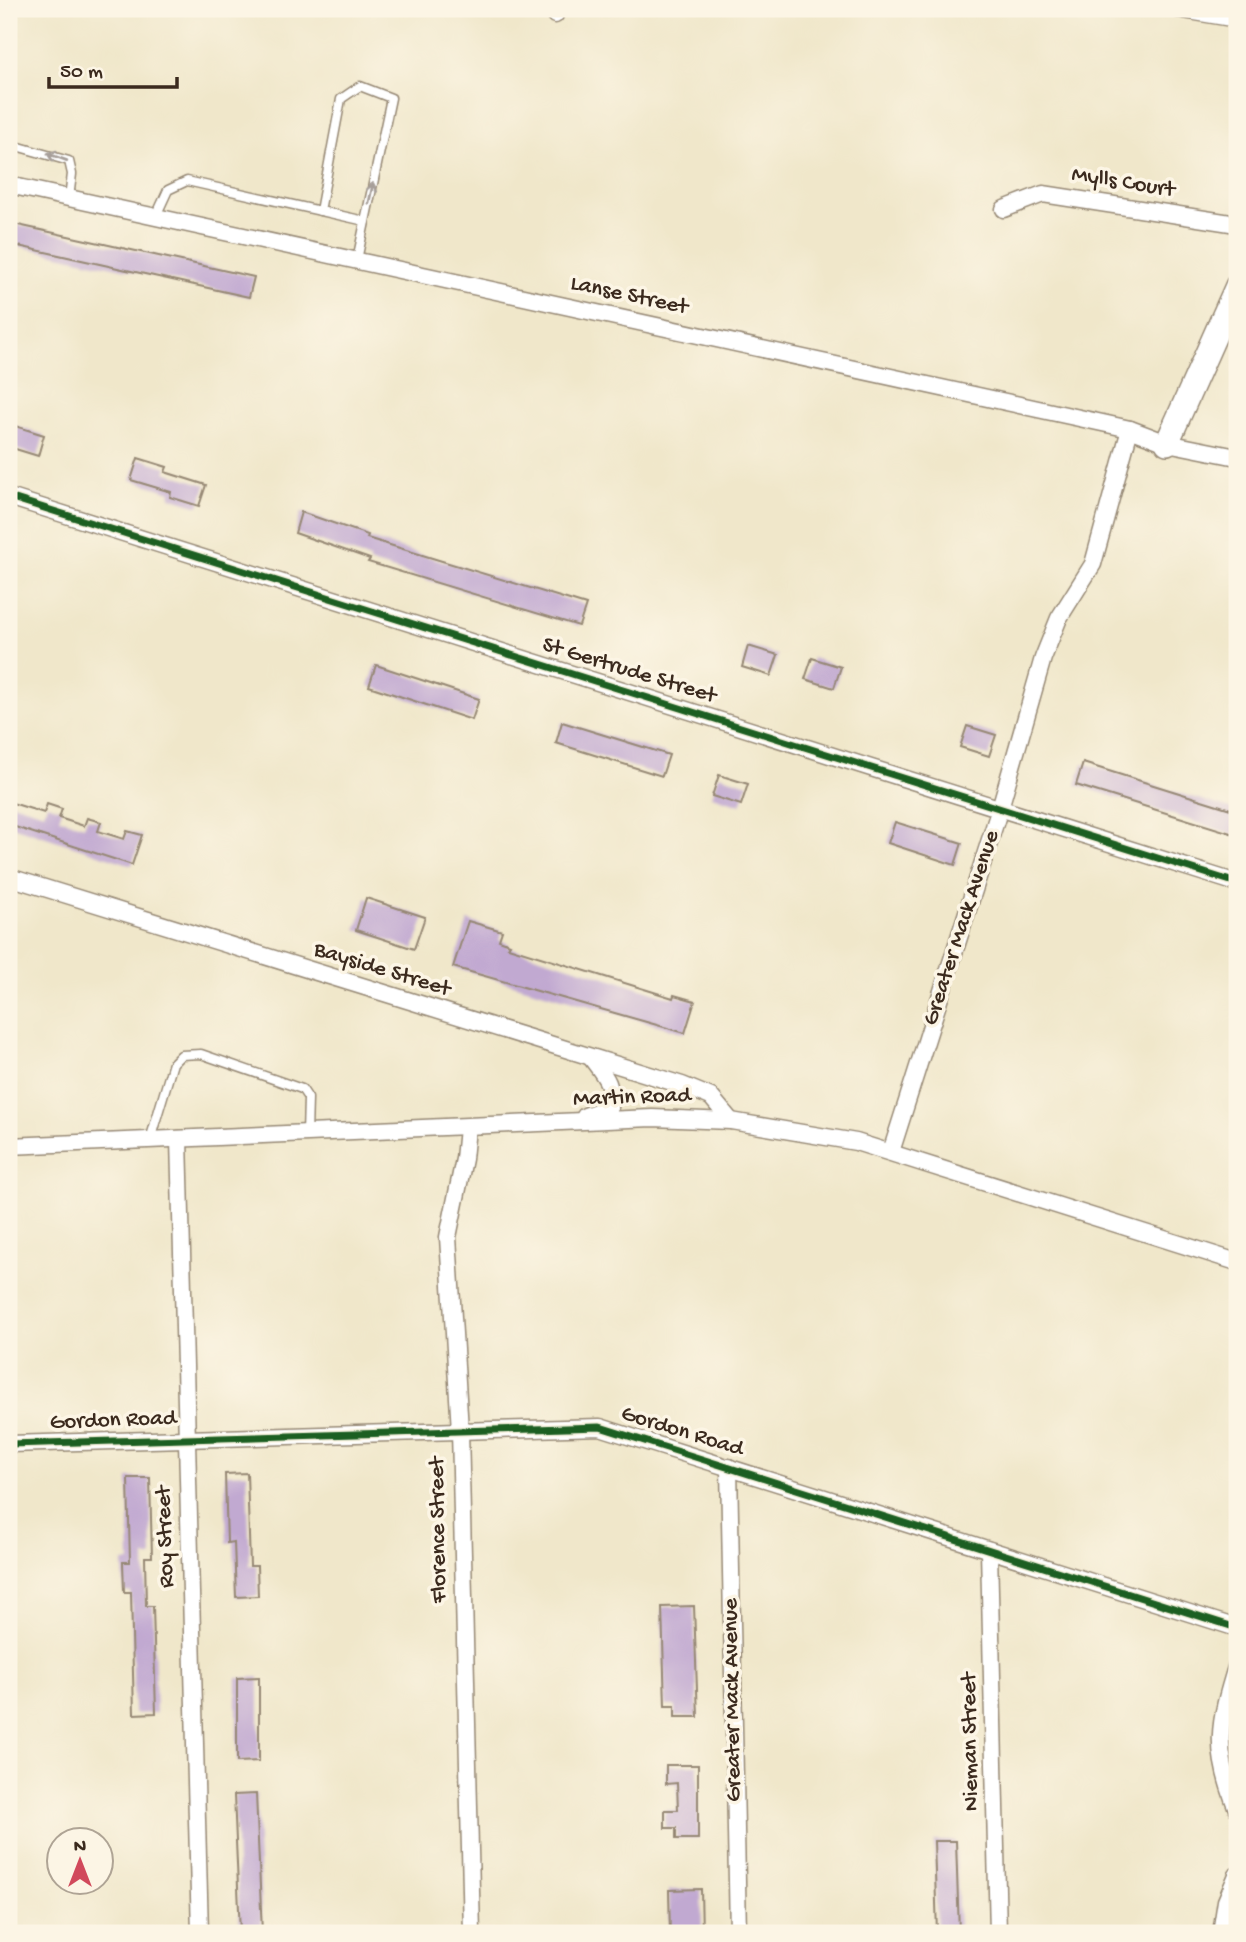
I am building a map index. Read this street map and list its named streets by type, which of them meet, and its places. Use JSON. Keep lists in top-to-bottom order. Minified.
{"streets":{"street":["Mylls Court","Lanse Street","St Gertrude Street","Greater Mack Avenue","Bayside Street","Martin Road","Gordon Road","Florence Street","Roy Street","Nieman Street"]},"crossings":[["Lanse Street","Greater Mack Avenue"],["St Gertrude Street","Greater Mack Avenue"],["Greater Mack Avenue","Martin Road"],["Greater Mack Avenue","Gordon Road"],["Bayside Street","Martin Road"],["Martin Road","Florence Street"],["Martin Road","Roy Street"],["Gordon Road","Florence Street"],["Gordon Road","Roy Street"],["Gordon Road","Nieman Street"]],"scale_bar":"50 m","north":"top"}
